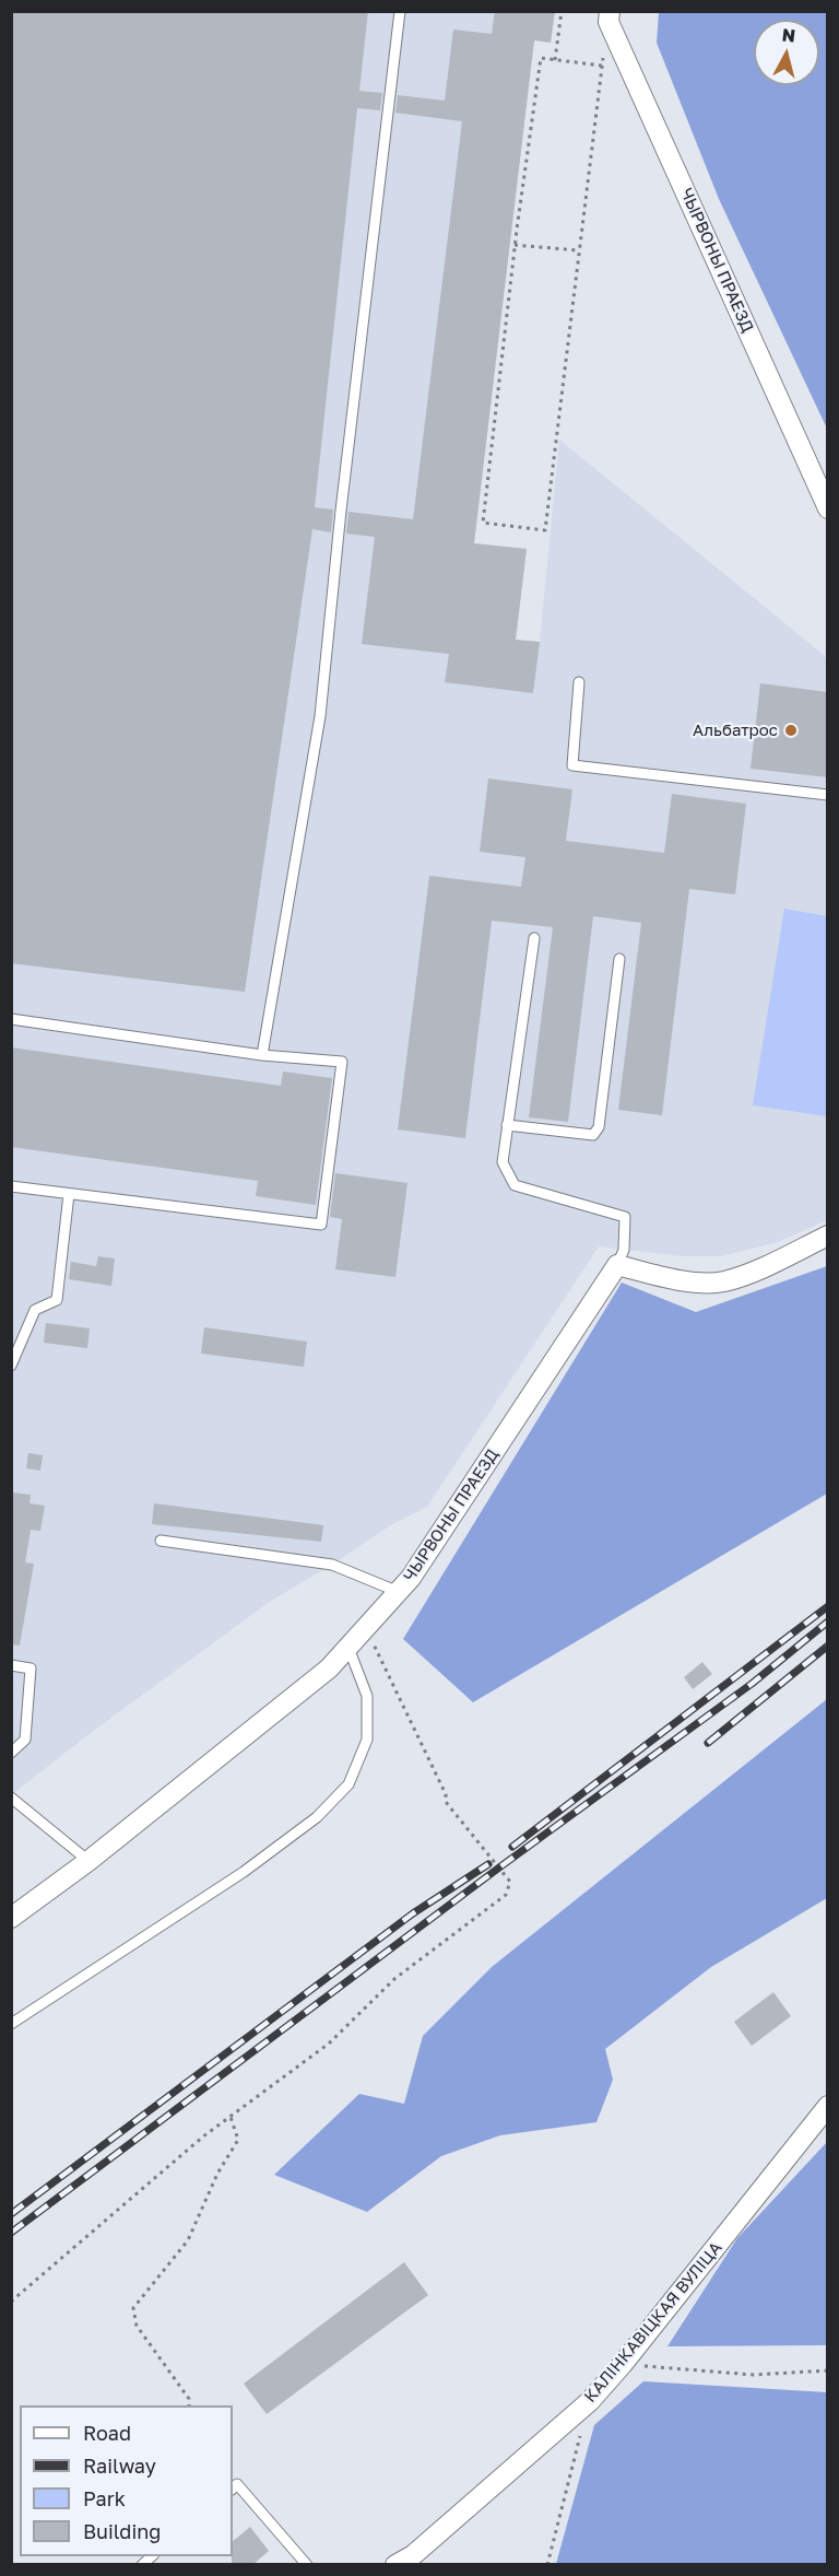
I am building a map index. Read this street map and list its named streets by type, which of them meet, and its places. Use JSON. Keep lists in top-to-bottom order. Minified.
{"streets":{"street":["ЧЫРВОНЫ ПРАЕЗД","КАЛІНКАВІЦКАЯ ВУЛІЦА"]},"places":["Альбатрос"],"legend":["Road","Railway","Park","Building"],"north":"top"}
